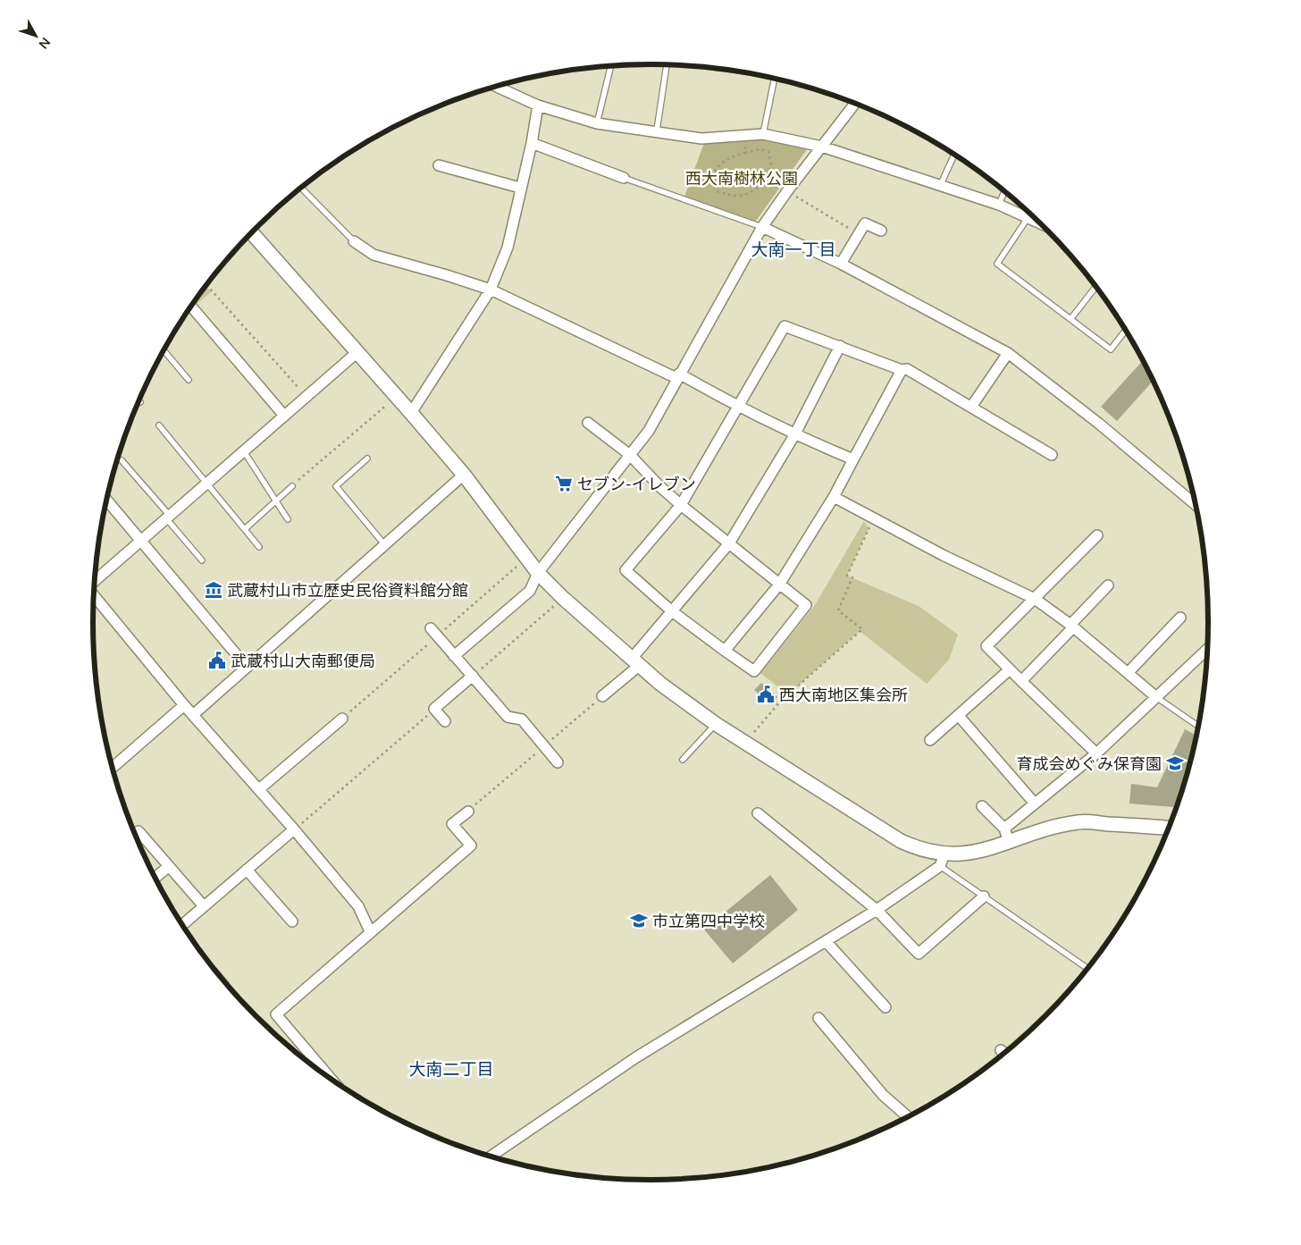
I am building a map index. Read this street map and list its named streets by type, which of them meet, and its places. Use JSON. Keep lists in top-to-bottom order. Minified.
{"districts":["大南一丁目","大南二丁目"],"parks":["西大南樹林公園"],"places":{"supermarket":["セブン-イレブン"],"museum":["武蔵村山市立歴史民俗資料館分館"],"public building":["武蔵村山大南郵便局","西大南地区集会所"],"school or university":["育成会めぐみ保育園","市立第四中学校"]},"north":"bottom right"}
